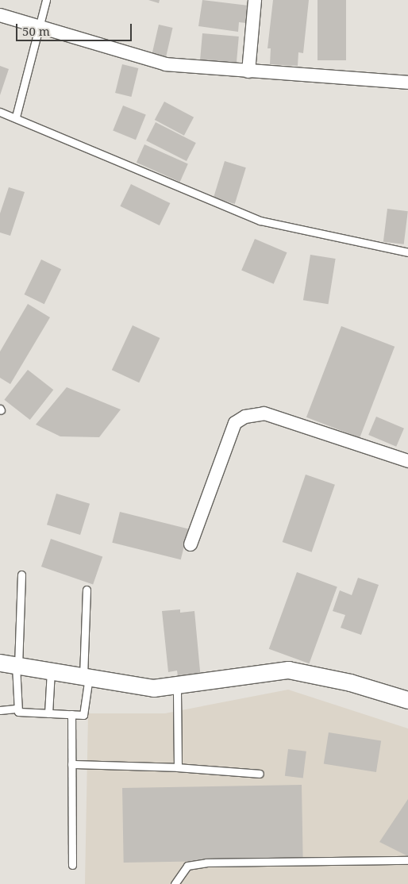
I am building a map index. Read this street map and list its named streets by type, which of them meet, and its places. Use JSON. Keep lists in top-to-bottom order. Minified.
{"scale_bar":"50 m"}
